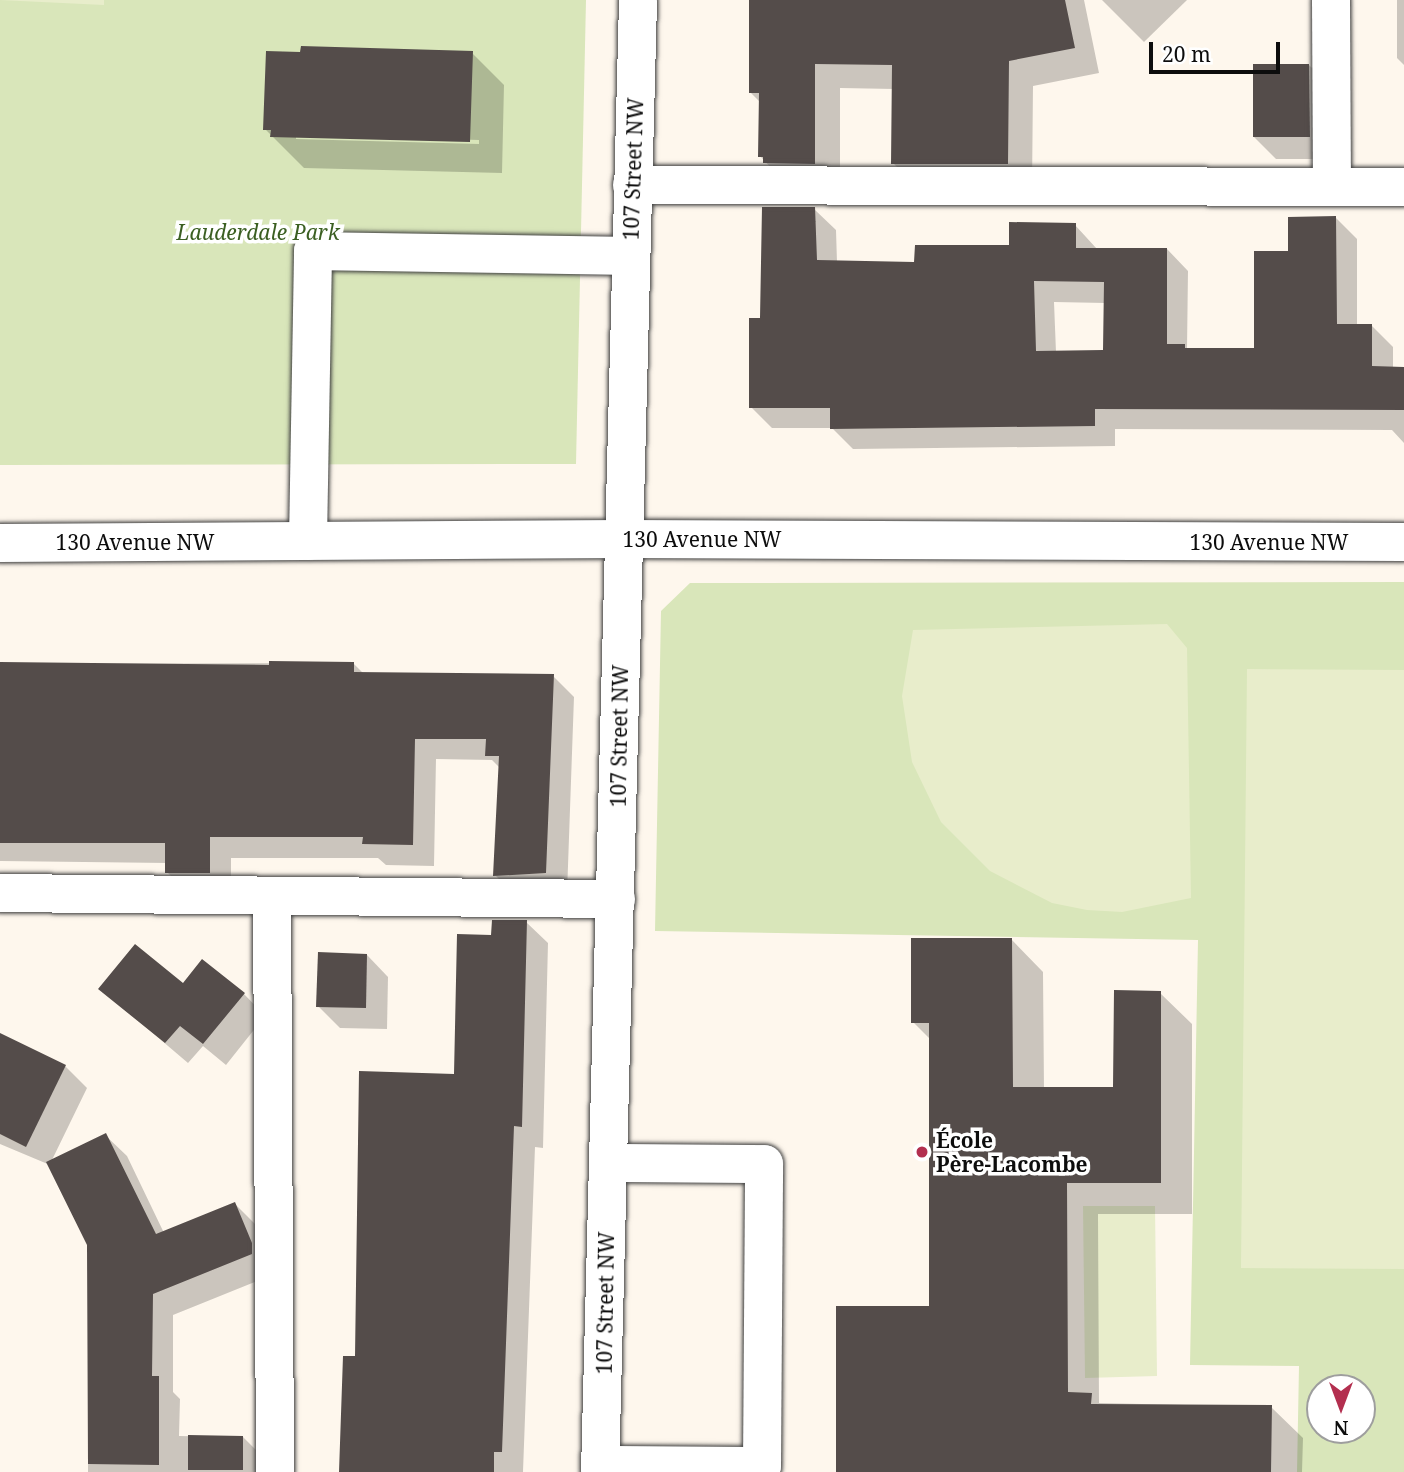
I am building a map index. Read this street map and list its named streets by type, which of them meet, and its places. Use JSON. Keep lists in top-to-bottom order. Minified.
{"streets":{"street":["107 Street NW","130 Avenue NW"]},"crossings":[["107 Street NW","130 Avenue NW"]],"parks":["Lauderdale Park"],"places":["École Père-Lacombe"],"scale_bar":"20 m","north":"bottom"}
